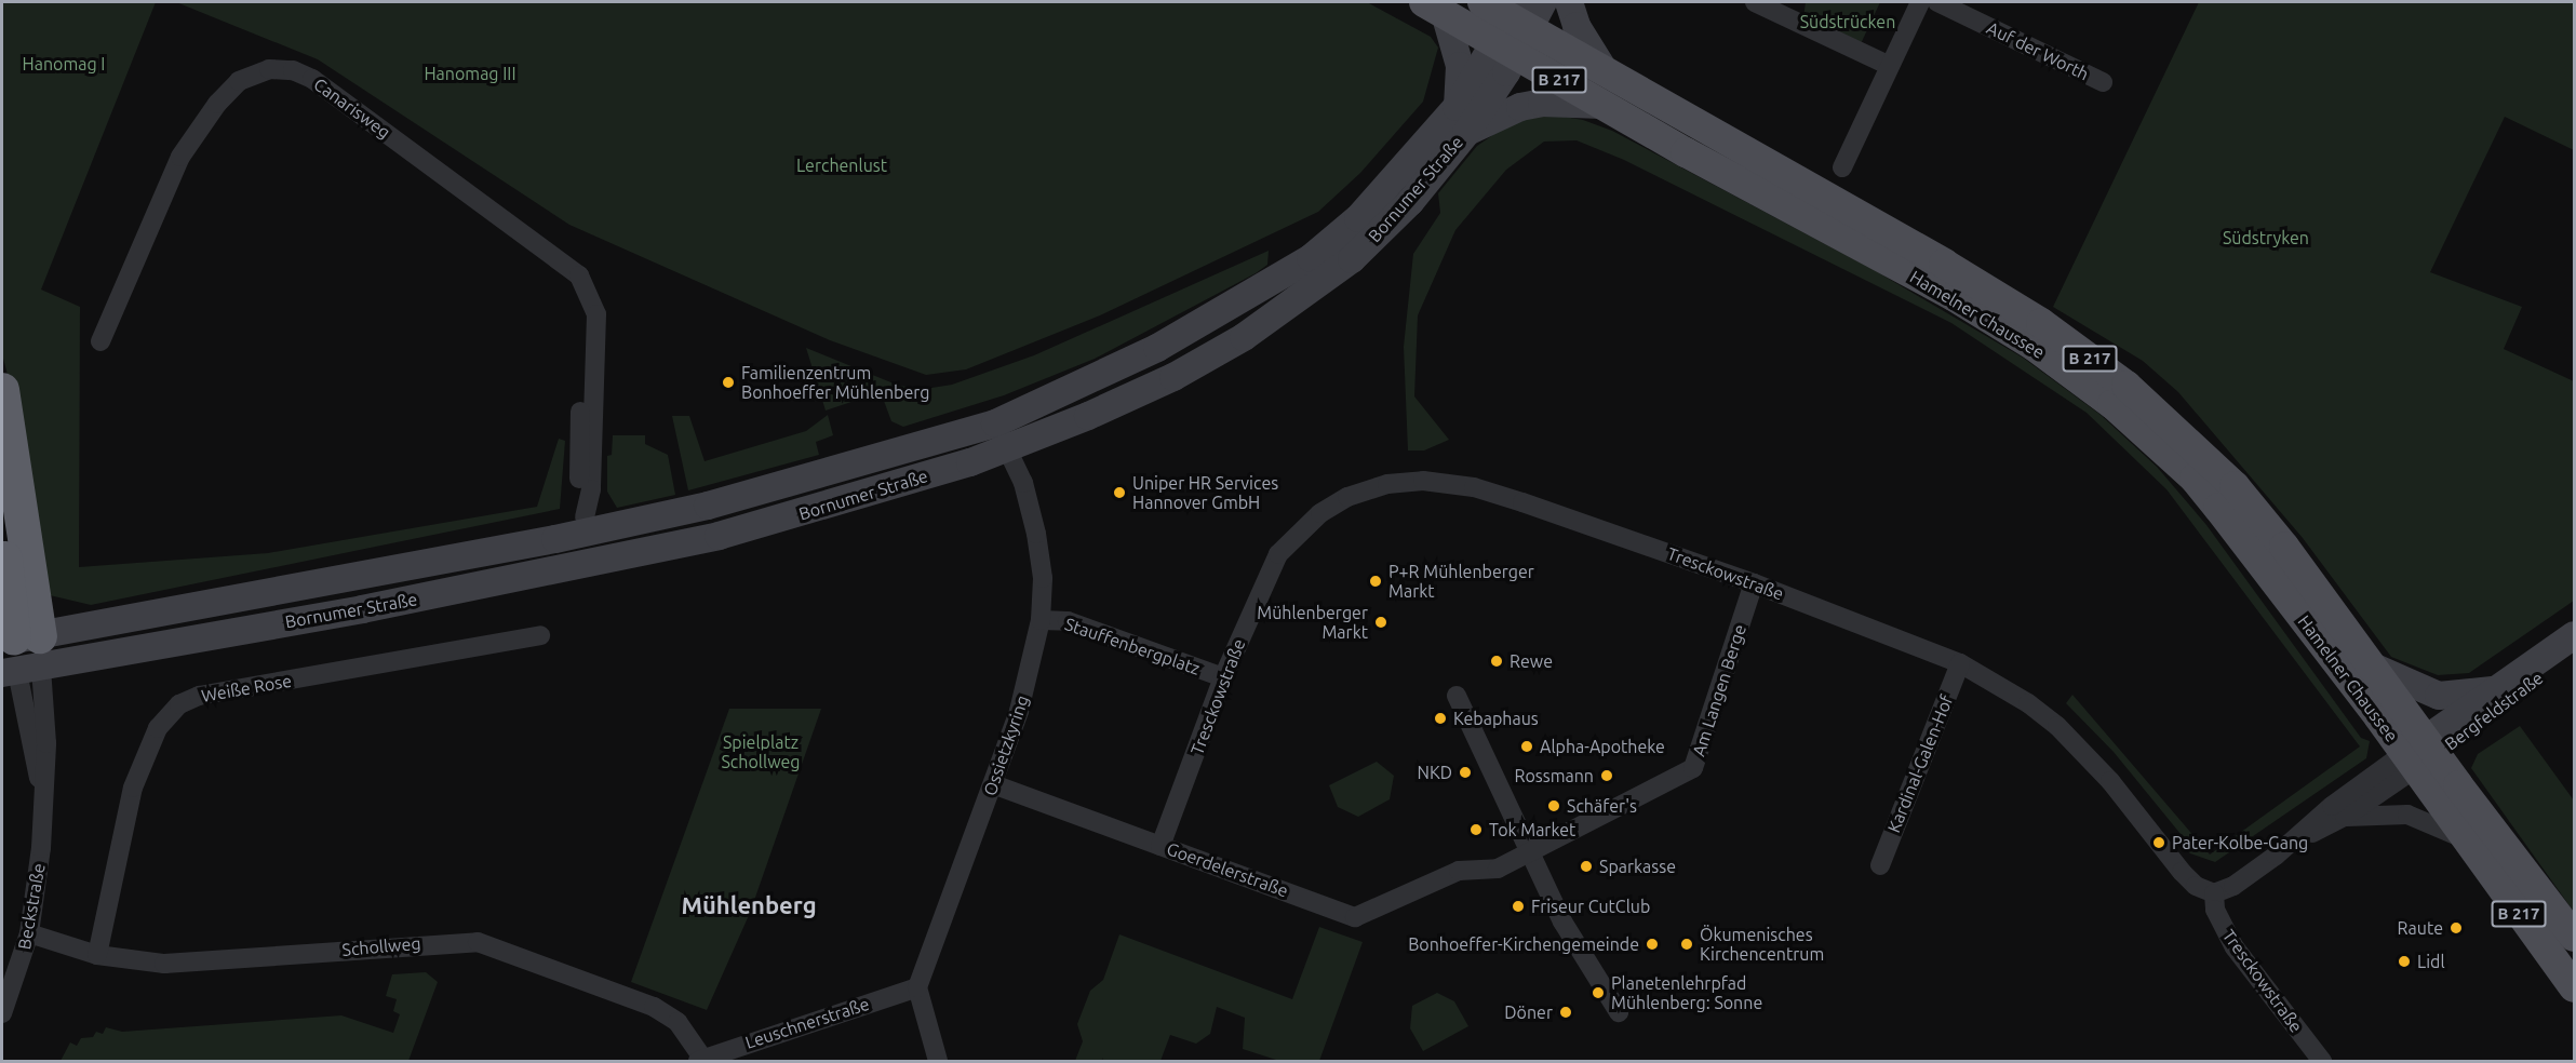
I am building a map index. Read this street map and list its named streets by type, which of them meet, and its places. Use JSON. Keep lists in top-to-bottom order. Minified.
{"streets":{"main road":["B 217","Bornumer Straße","Hamelner Chaussee","Bergfeldstraße"],"street":["Auf der Worth","Canarisweg","Tresckowstraße","Stauffenbergplatz","Weiße Rose","Am Langen Berge","Ossietzkyring","Kardinal-Galen-Hof","Goerdelerstraße","Beckstraße","Schollweg","Leuschnerstraße"]},"crossings":[["Canarisweg","Bornumer Straße"],["Bornumer Straße","Hamelner Chaussee"],["Bornumer Straße","Ossietzkyring"],["Bornumer Straße","Beckstraße"],["Hamelner Chaussee","Bergfeldstraße"],["Tresckowstraße","Stauffenbergplatz"],["Tresckowstraße","Am Langen Berge"],["Tresckowstraße","Kardinal-Galen-Hof"],["Tresckowstraße","Goerdelerstraße"],["Stauffenbergplatz","Ossietzkyring"],["Weiße Rose","Schollweg"],["Am Langen Berge","Goerdelerstraße"],["Ossietzkyring","Goerdelerstraße"],["Ossietzkyring","Leuschnerstraße"],["Beckstraße","Schollweg"],["Schollweg","Leuschnerstraße"]],"districts":["Mühlenberg"],"parks":["Südstrücken","Hanomag I","Hanomag III","Lerchenlust","Südstryken","Spielplatz Schollweg"],"places":["Familienzentrum Bonhoeffer Mühlenberg","Uniper HR Services Hannover GmbH","P+R Mühlenberger Markt","Mühlenberger Markt","Rewe","Kebaphaus","Alpha-Apotheke","NKD","Rossmann","Schäfer's","Tok Market","Pater-Kolbe-Gang","Sparkasse","Friseur CutClub","Raute","Bonhoeffer-Kirchengemeinde","Ökumenisches Kirchencentrum","Lidl","Planetenlehrpfad Mühlenberg: Sonne","Döner"]}
